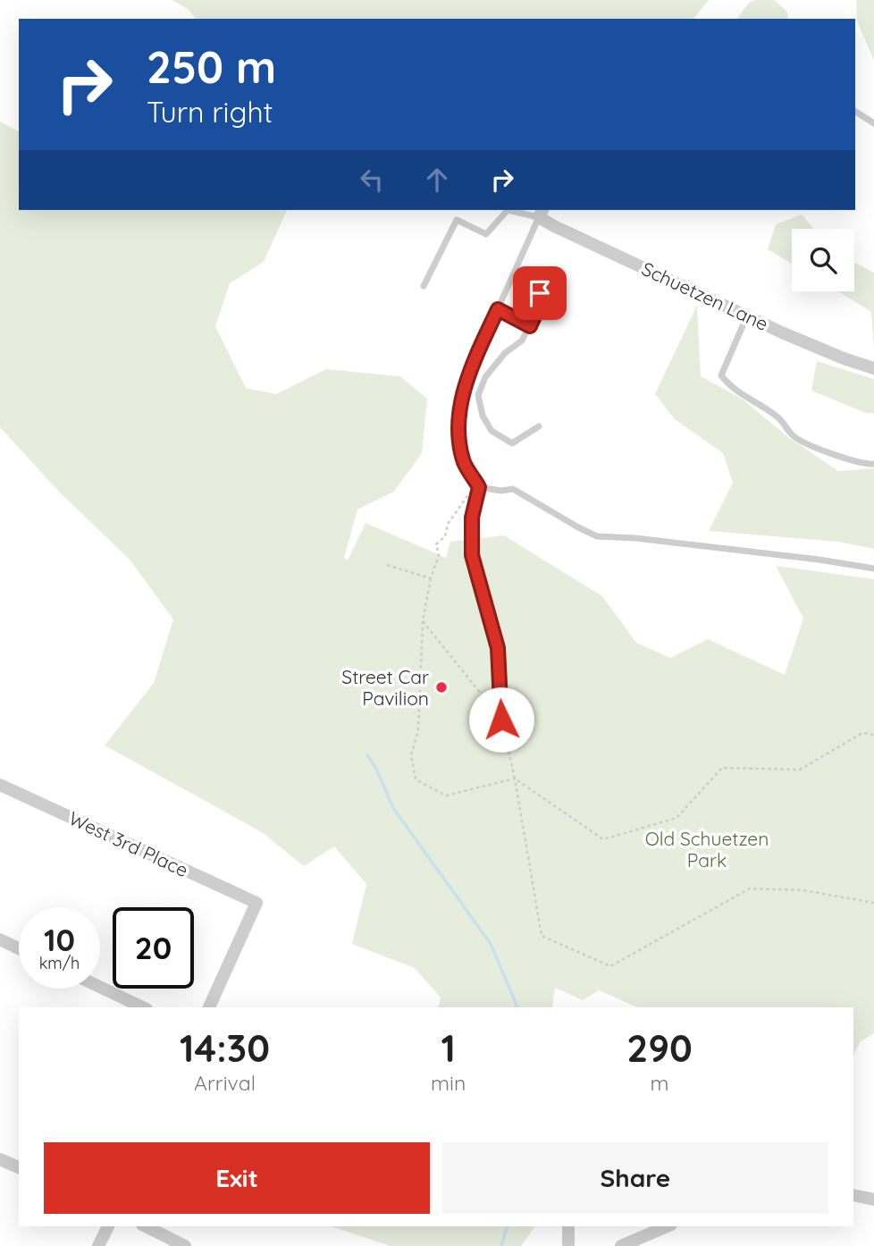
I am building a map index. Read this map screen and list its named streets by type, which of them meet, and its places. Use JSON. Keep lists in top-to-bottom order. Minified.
{"streets":{"street":["Schuetzen Lane","West 3rd Place"]},"parks":["Old Schuetzen Park"],"places":["Street Car Pavilion"],"page":{"turn":["250 m","Turn right"],"speed":"10 km/h","limit":"20","eta":["14:30","Arrival","1","min","290","m"],"buttons":["Exit","Share"]}}
